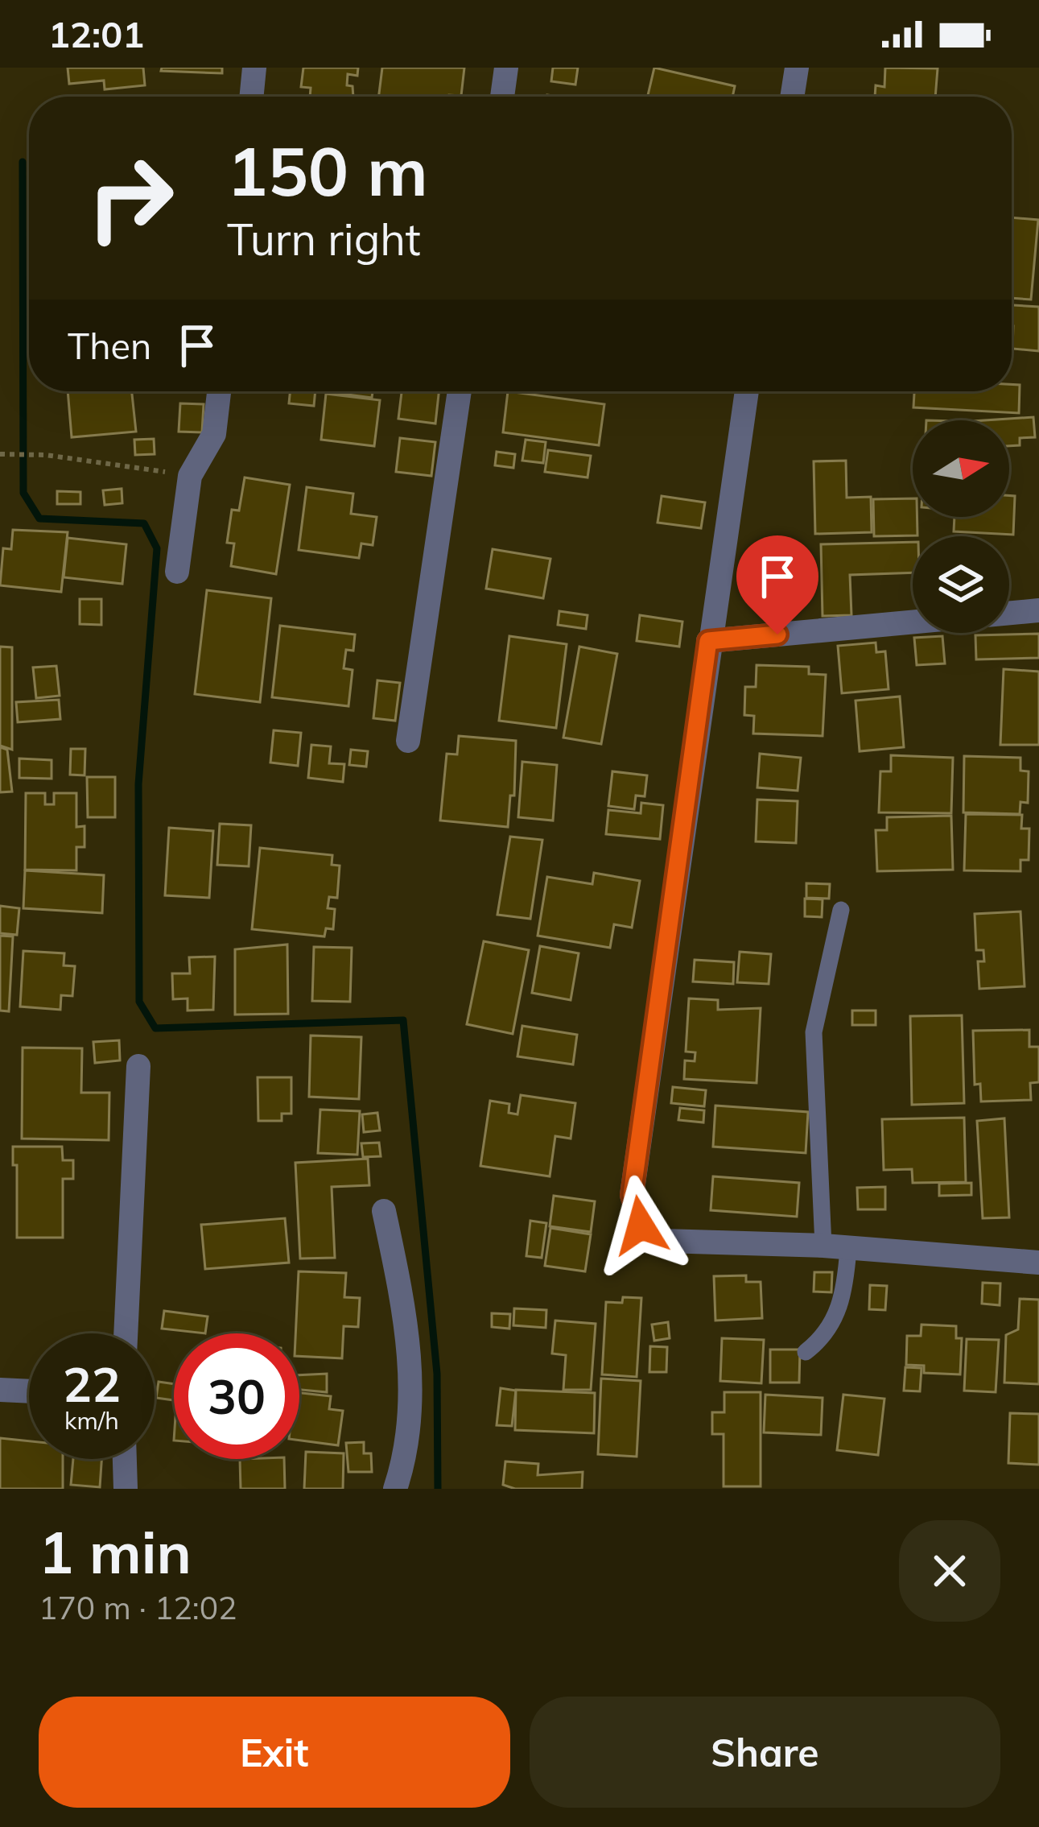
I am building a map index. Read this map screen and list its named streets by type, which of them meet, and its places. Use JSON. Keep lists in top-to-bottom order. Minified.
{"north":"right","page":{"status":"12:01","turn":["150 m","Turn right"],"then":"Then","speed":"22 km/h","limit":"30","heading":["1 min","170 m · 12:02"],"buttons":["Exit","Share"]}}
